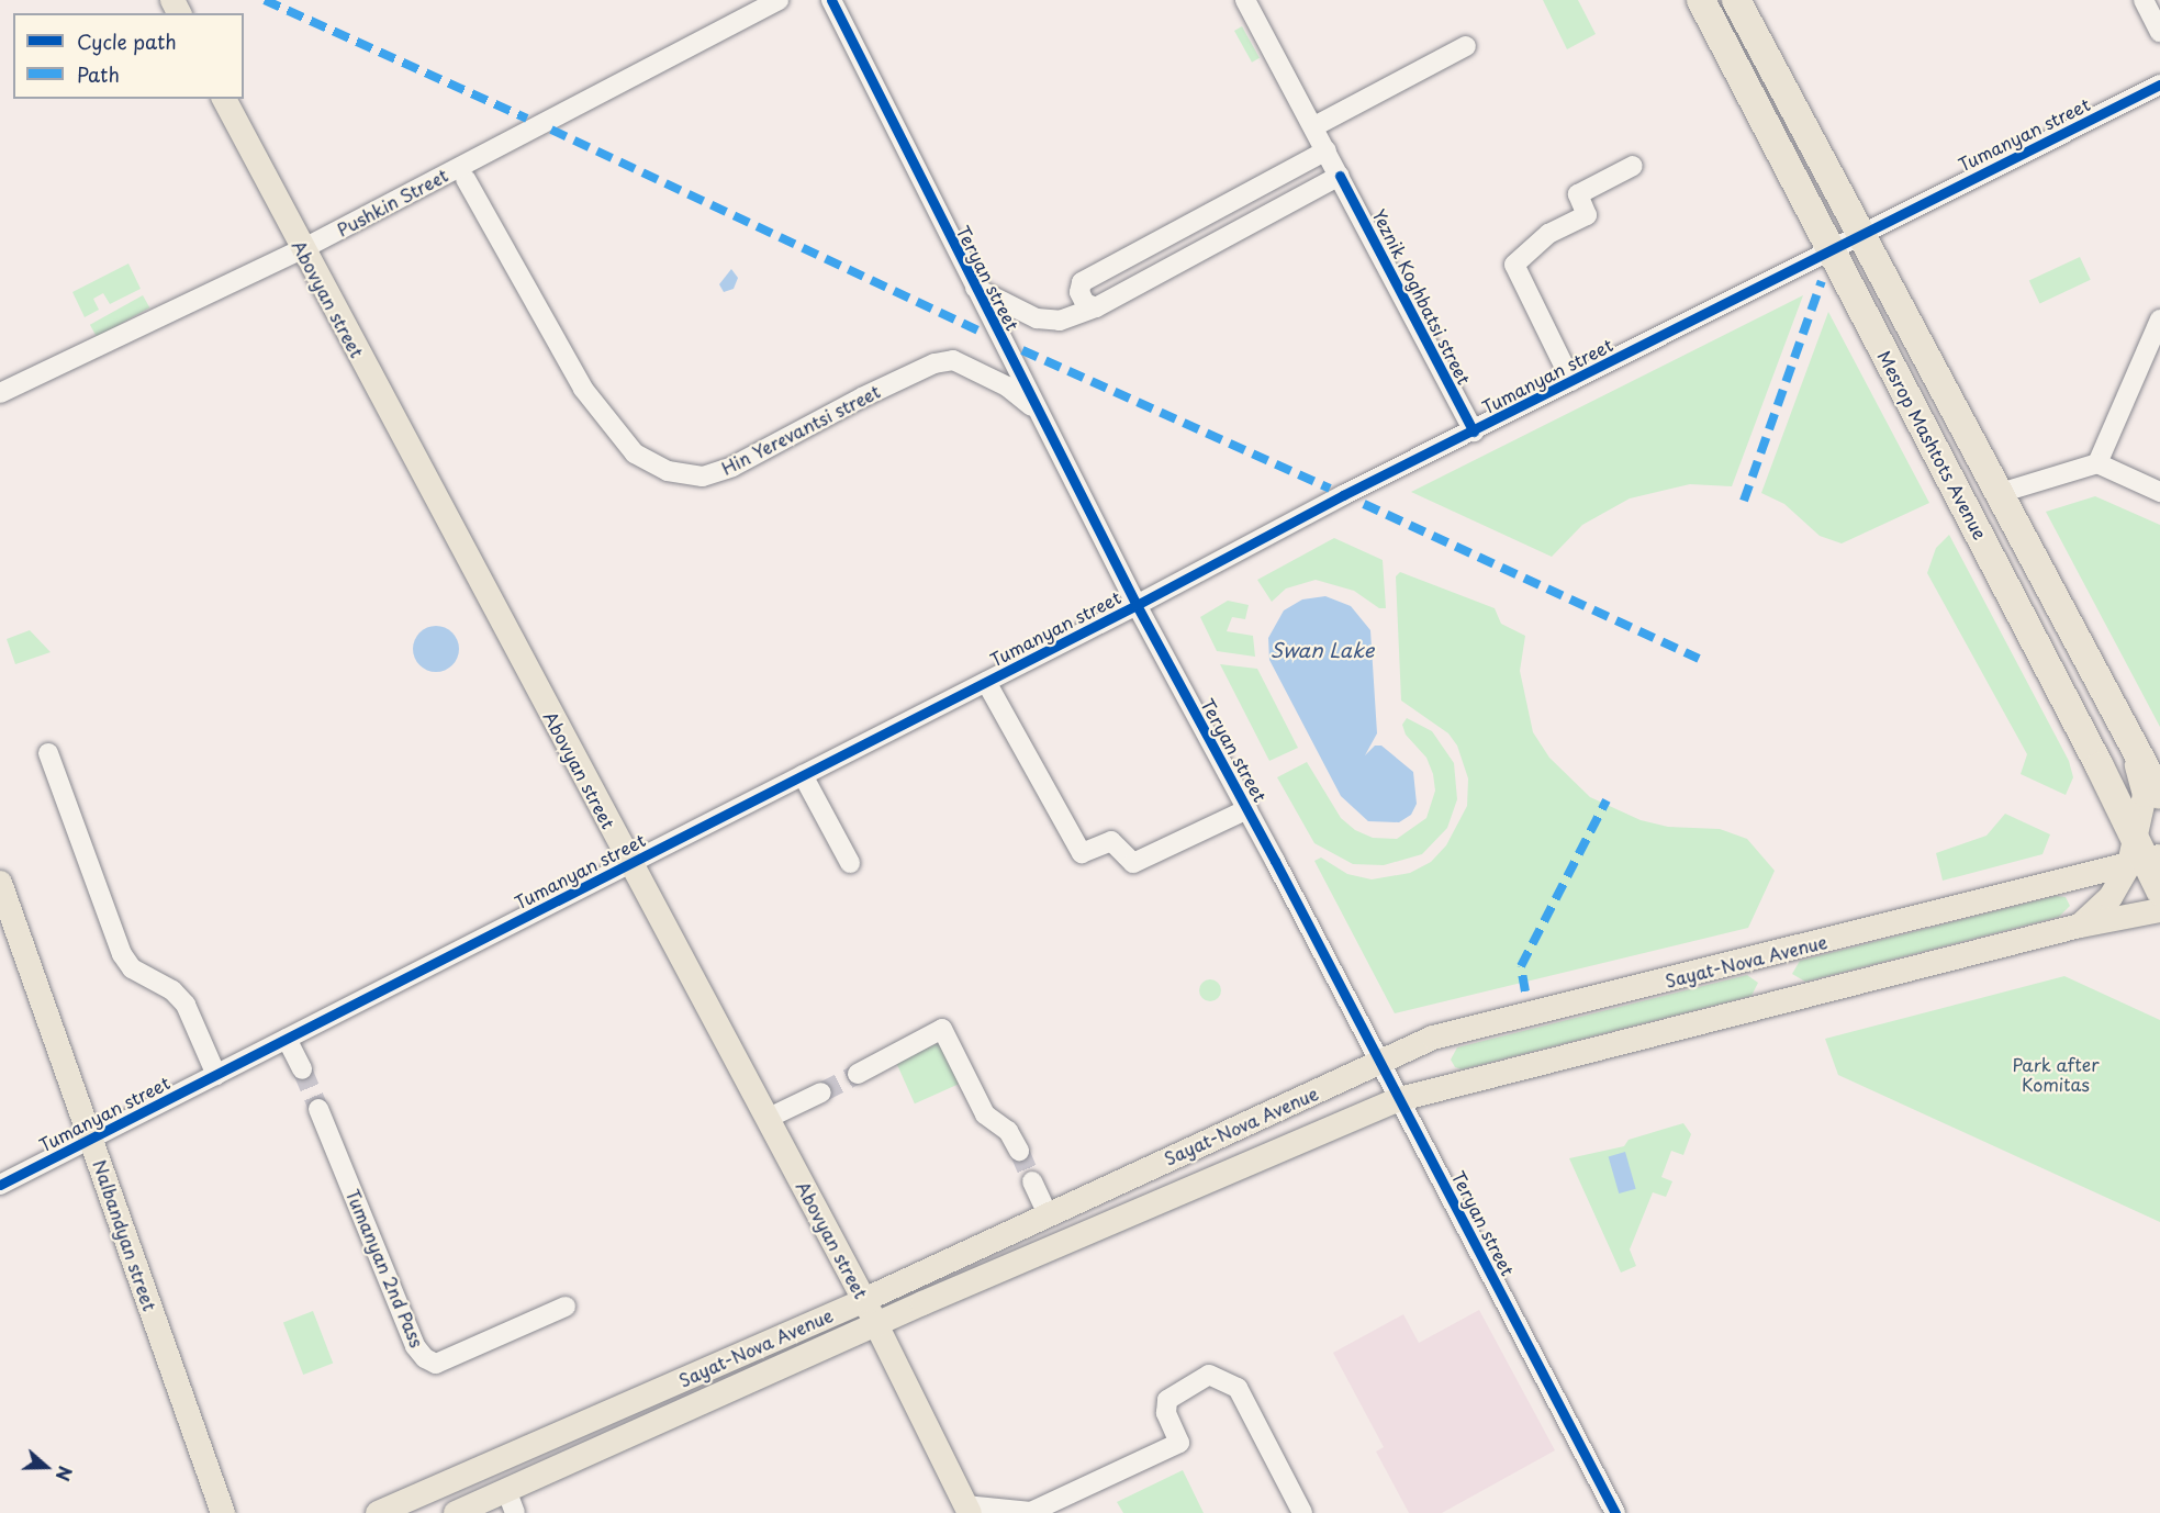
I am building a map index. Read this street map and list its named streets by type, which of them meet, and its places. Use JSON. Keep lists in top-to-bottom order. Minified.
{"streets":{"highway":["Mesrop Mashtots Avenue"],"main road":["Abovyan street","Sayat-Nova Avenue","Nalbandyan street"],"street":["Tumanyan street","Pushkin Street","Teryan street","Yeznik Koghbatsi street","Hin Yerevantsi street","Tumanyan 2nd Pass"]},"crossings":[["Tumanyan street","Teryan street"],["Tumanyan street","Yeznik Koghbatsi street"],["Tumanyan street","Abovyan street"],["Tumanyan street","Mesrop Mashtots Avenue"],["Tumanyan street","Nalbandyan street"],["Pushkin Street","Abovyan street"],["Teryan street","Hin Yerevantsi street"],["Teryan street","Sayat-Nova Avenue"],["Abovyan street","Sayat-Nova Avenue"],["Mesrop Mashtots Avenue","Sayat-Nova Avenue"]],"water":["Swan Lake"],"parks":["Park after Komitas"],"legend":["Cycle path","Path"],"north":"right"}
